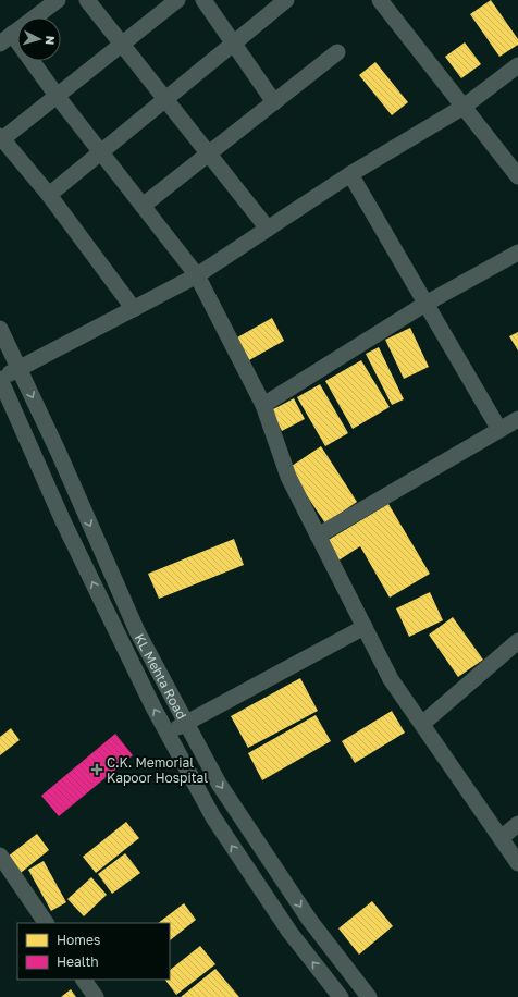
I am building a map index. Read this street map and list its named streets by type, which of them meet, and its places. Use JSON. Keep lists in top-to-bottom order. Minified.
{"streets":{"street":["KL Mehta Road"]},"places":{"health":["C.K. Memorial Kapoor Hospital"]},"legend":["Homes","Health"],"north":"right"}
